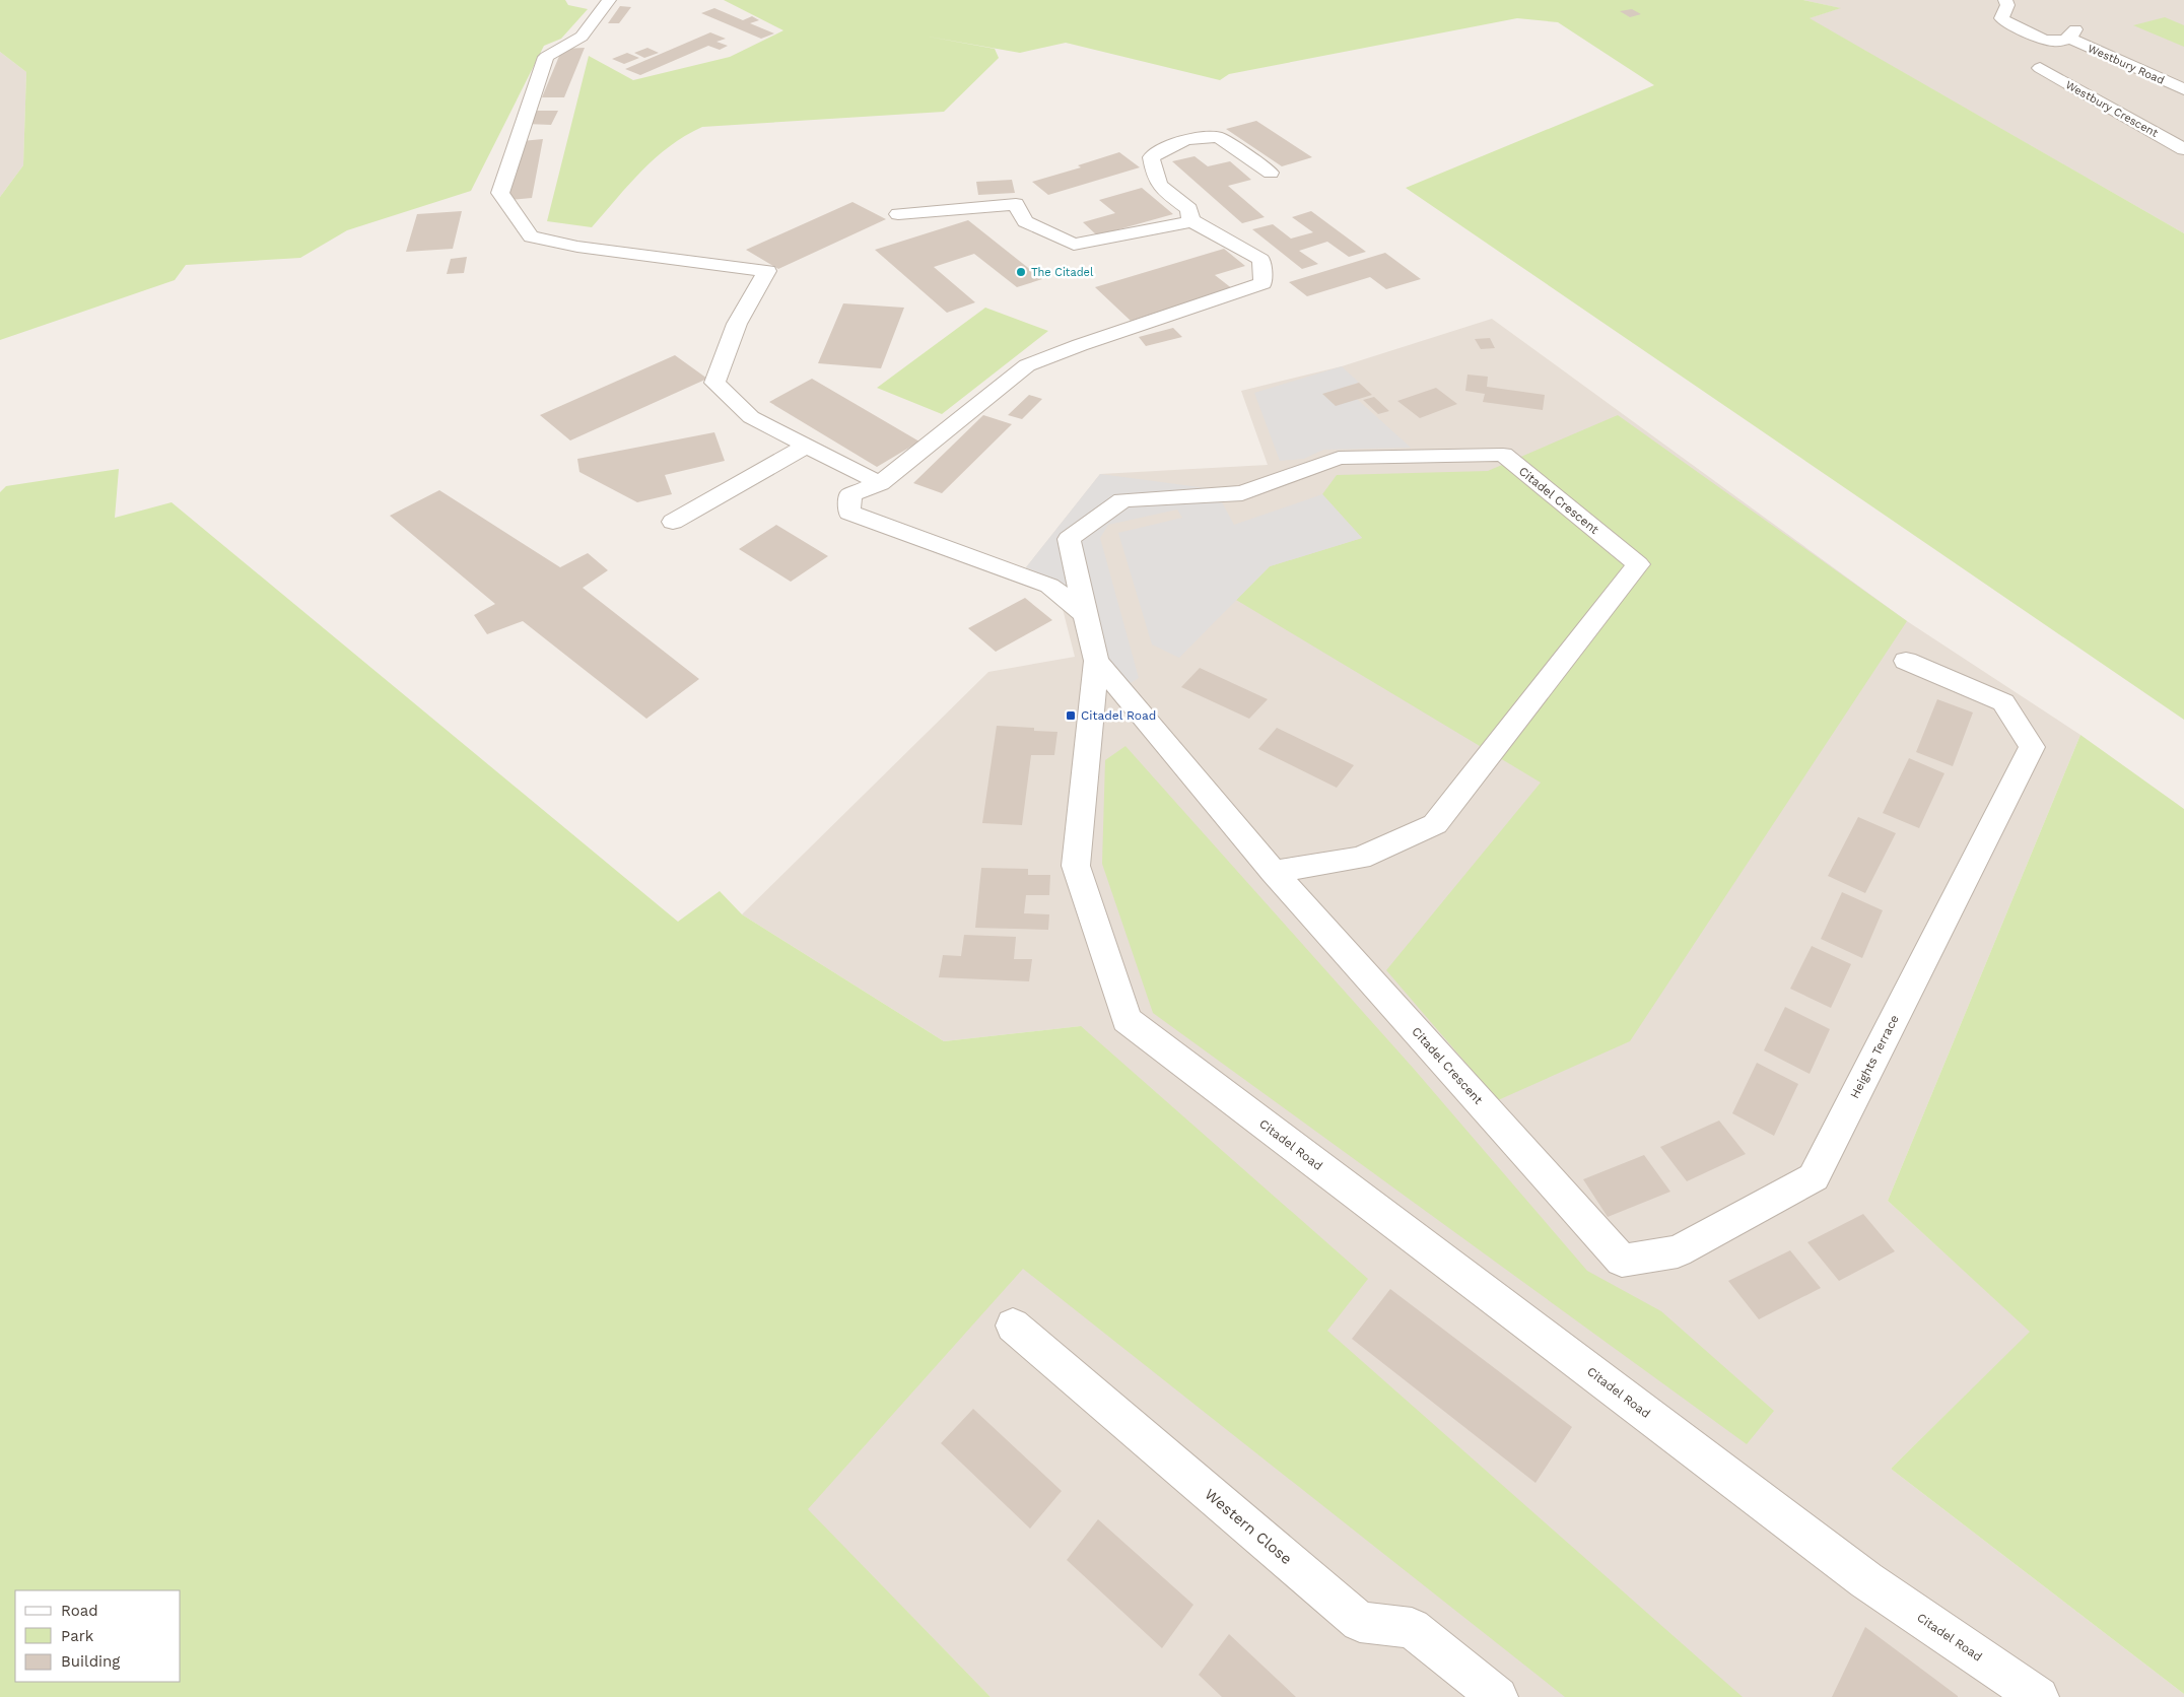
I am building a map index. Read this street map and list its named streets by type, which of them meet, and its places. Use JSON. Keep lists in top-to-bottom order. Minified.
{"streets":{"street":["Westbury Road","Westbury Crescent","Citadel Crescent","Heights Terrace","Citadel Road","Western Close"]},"crossings":[["Citadel Crescent","Heights Terrace"],["Citadel Crescent","Citadel Road"]],"places":{"other":["The Citadel"],"transit":["Citadel Road"]},"legend":["Road","Park","Building"]}
